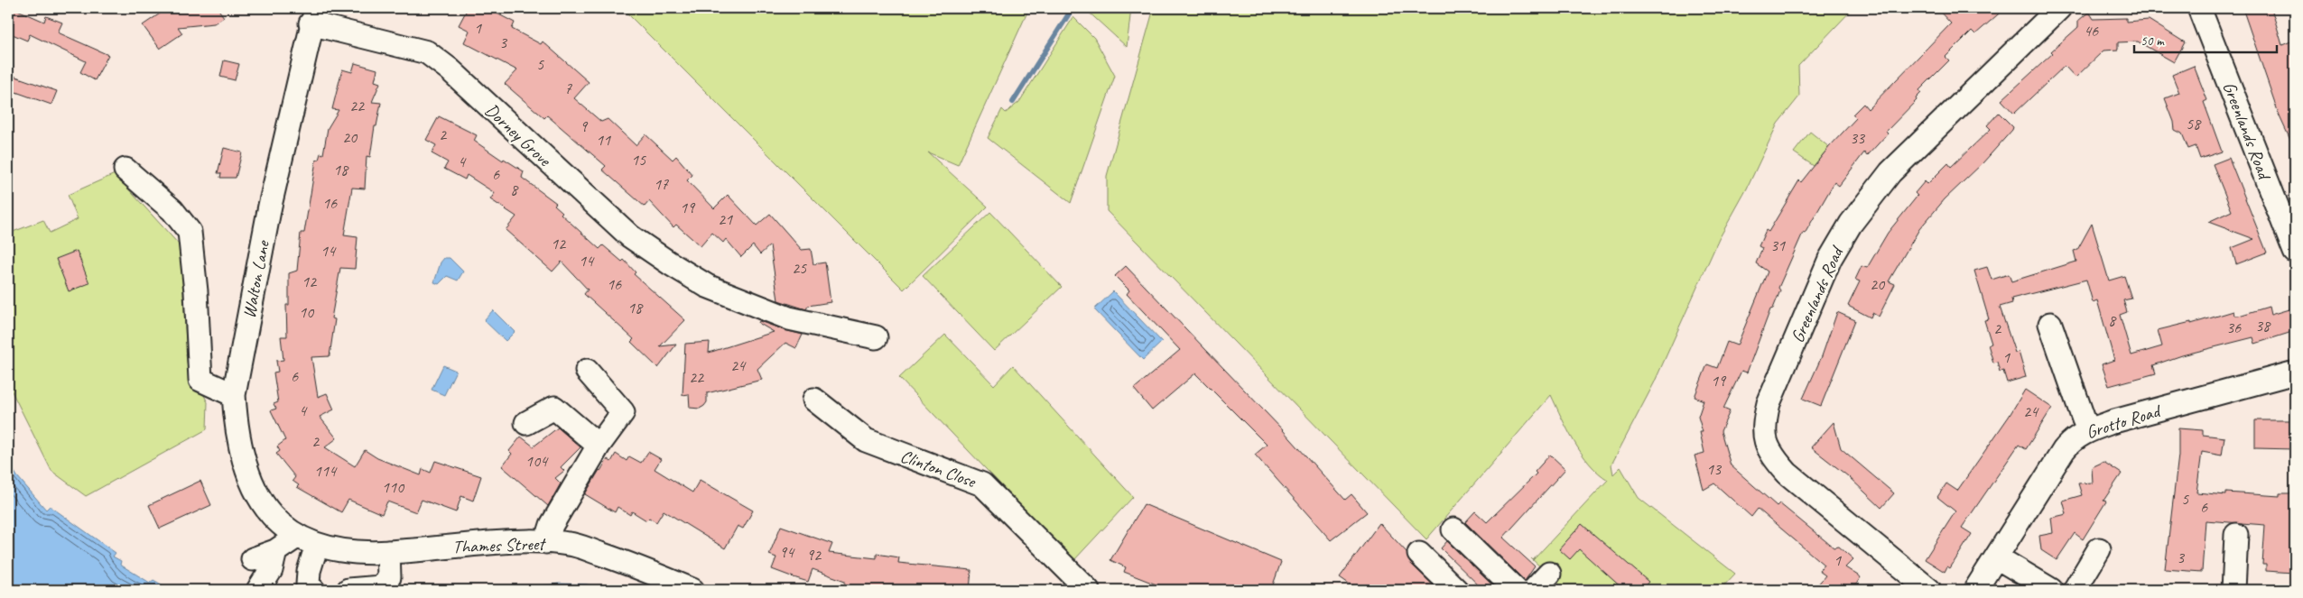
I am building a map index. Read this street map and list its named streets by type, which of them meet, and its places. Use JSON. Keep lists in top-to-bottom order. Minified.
{"streets":{"street":["Greenlands Road","Dorney Grove","Walton Lane","Grotto Road","Clinton Close","Thames Street"]},"crossings":[["Dorney Grove","Walton Lane"],["Walton Lane","Thames Street"]],"house_numbers":["1","46","3","5","7","22","58","9","2","20","33","11","15","4","18","6","17","8","16","19","21","12","31","14","14","25","12","16","20","18","10","8","38","36","2","1","24","6","22","19","4","24","2","104","13","114","110","5","6","94","92","3","1"],"scale_bar":"50 m"}
